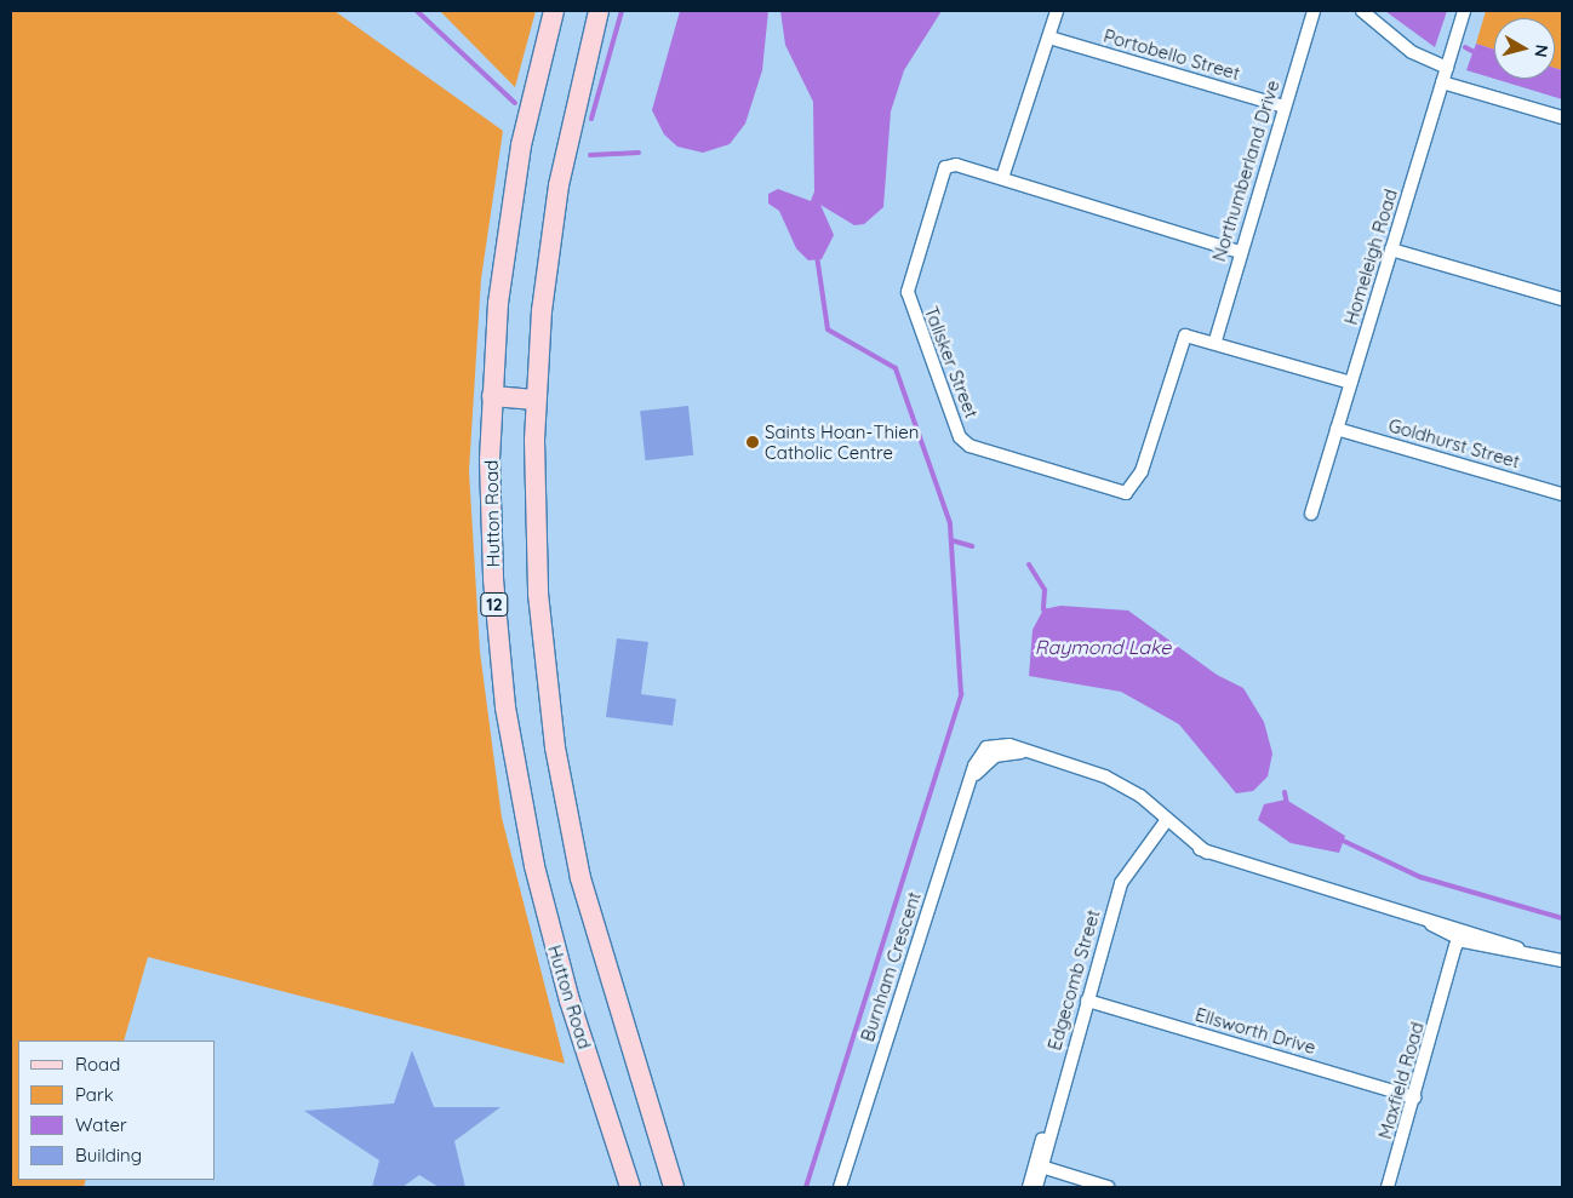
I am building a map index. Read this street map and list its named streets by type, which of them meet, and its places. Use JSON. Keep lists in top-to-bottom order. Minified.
{"streets":{"main road":["Hutton Road","12"],"street":["Portobello Street","Northumberland Drive","Homeleigh Road","Talisker Street","Goldhurst Street","Burnham Crescent","Edgecomb Street","Ellsworth Drive","Maxfield Road"]},"crossings":[["Portobello Street","Northumberland Drive"],["Northumberland Drive","Talisker Street"],["Homeleigh Road","Talisker Street"],["Homeleigh Road","Goldhurst Street"],["Burnham Crescent","Edgecomb Street"],["Burnham Crescent","Maxfield Road"],["Edgecomb Street","Ellsworth Drive"],["Ellsworth Drive","Maxfield Road"]],"water":["Raymond Lake"],"places":["Saints Hoan-Thien Catholic Centre"],"legend":["Road","Park","Water","Building"],"north":"right"}
